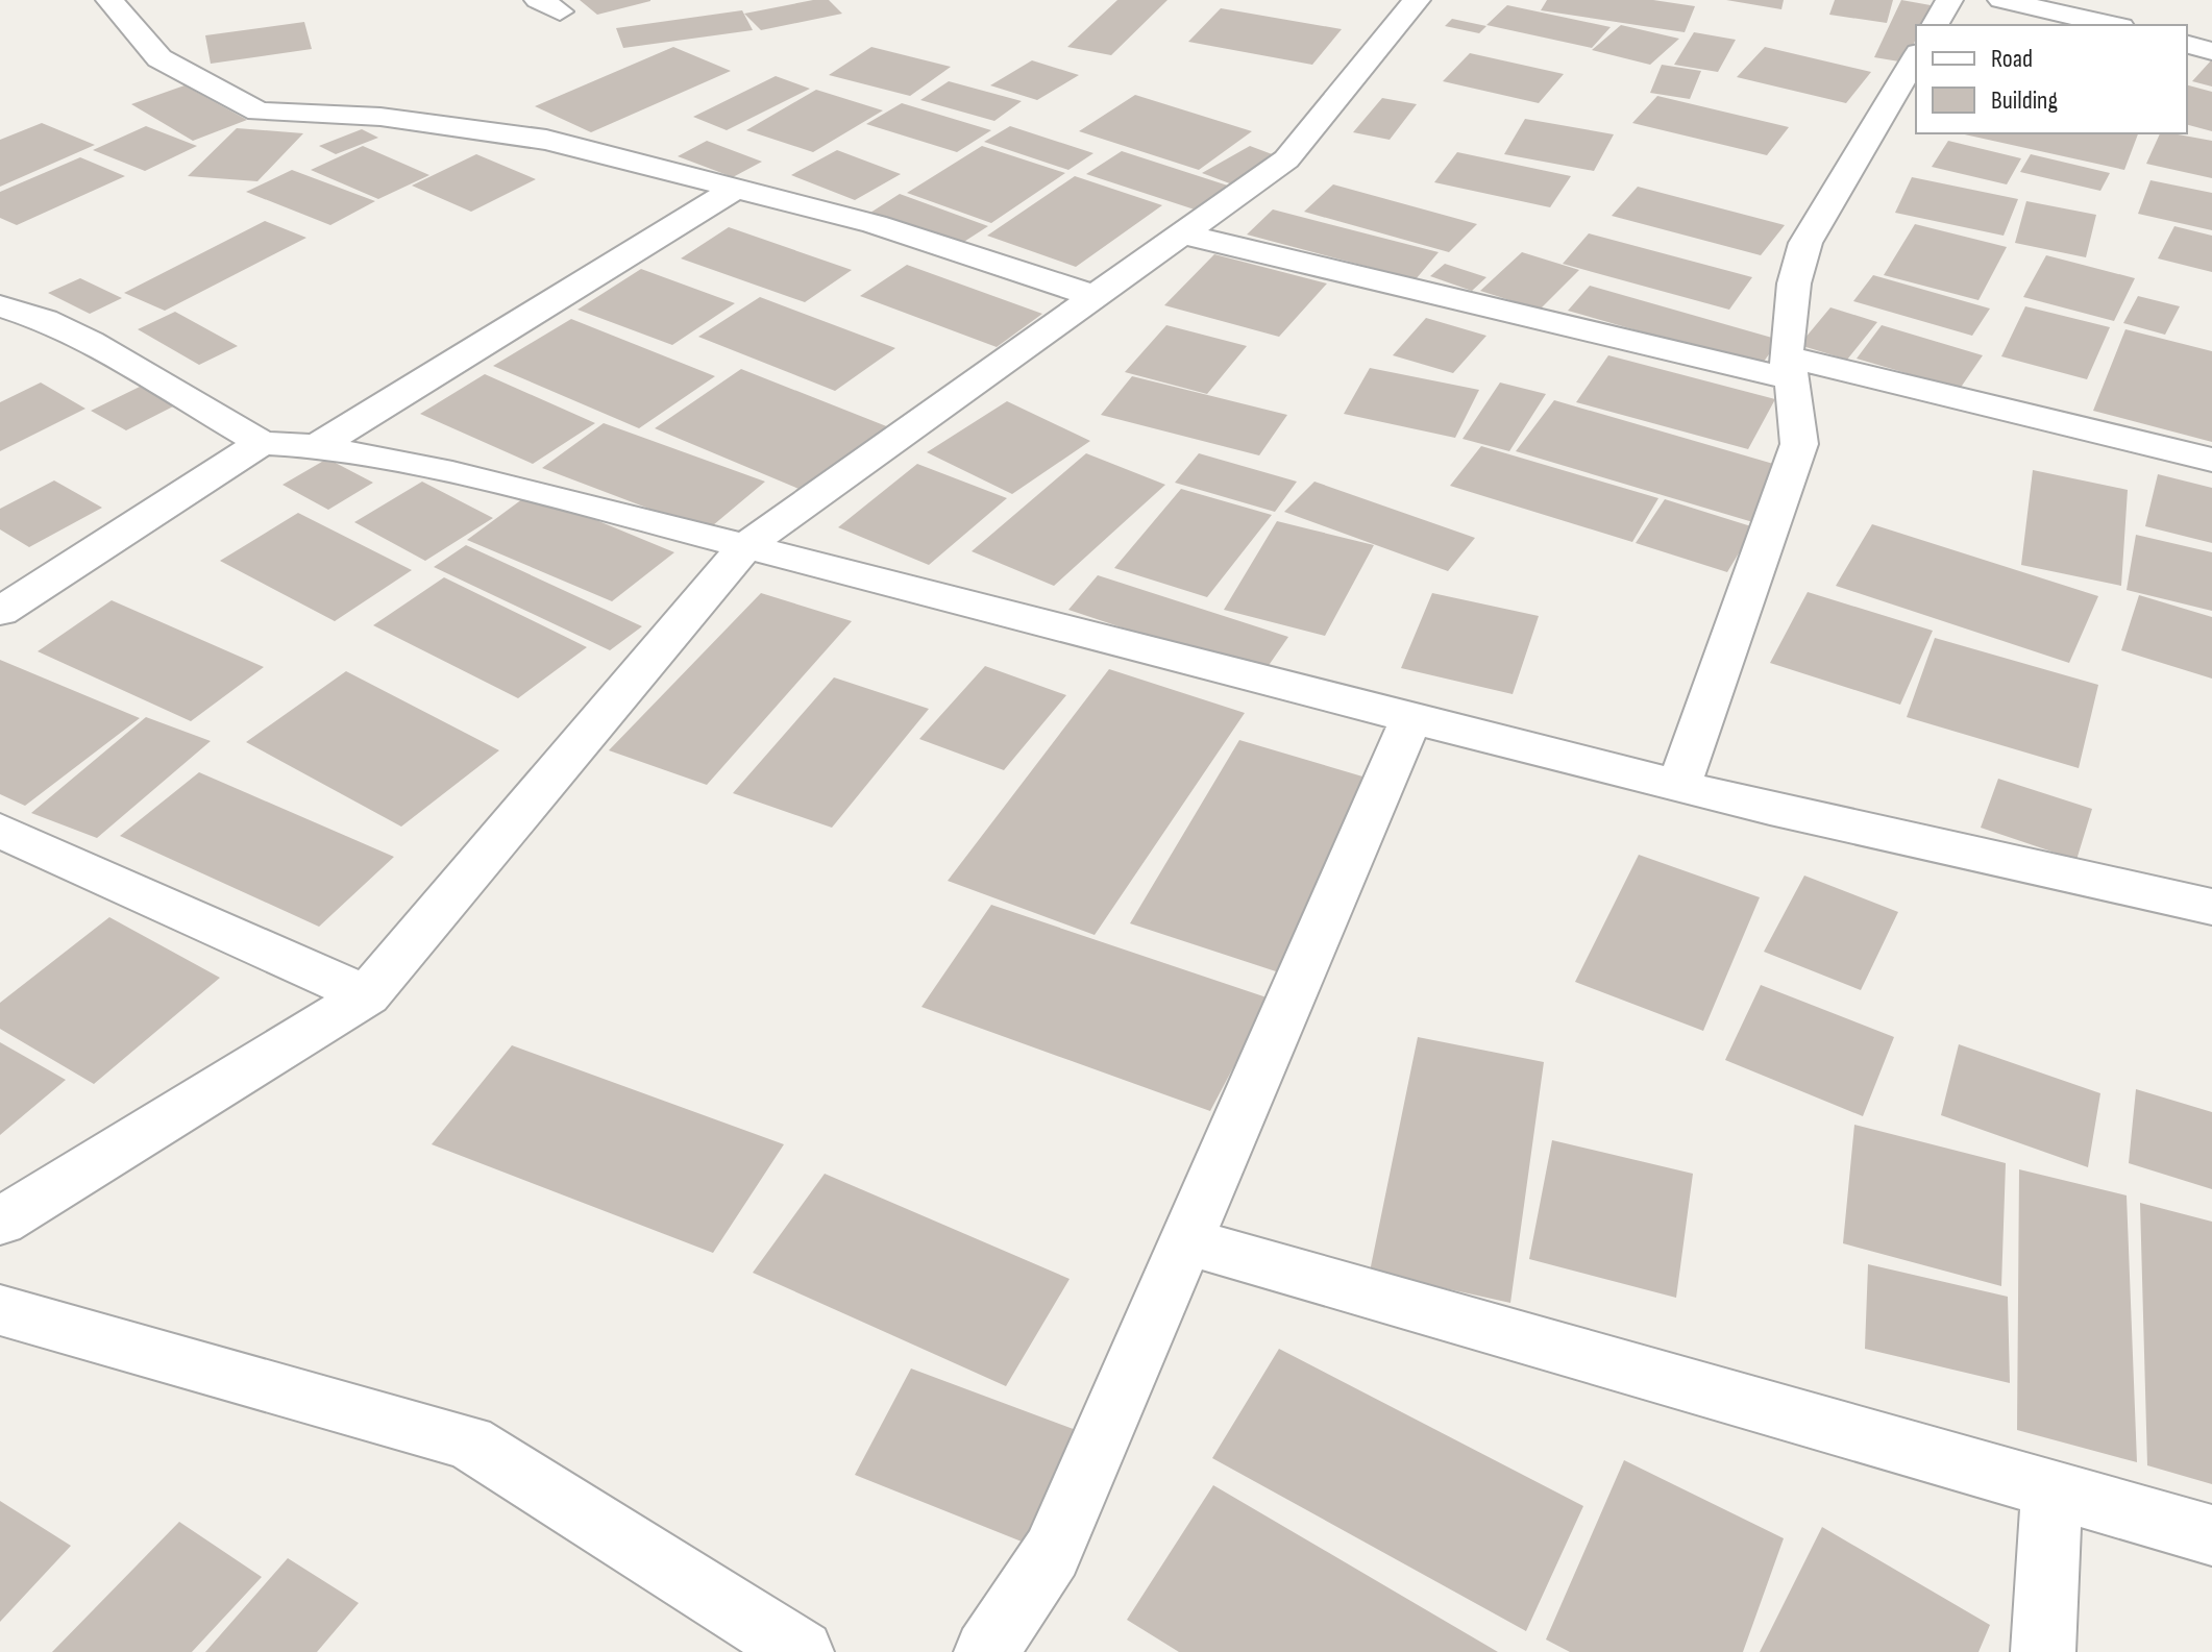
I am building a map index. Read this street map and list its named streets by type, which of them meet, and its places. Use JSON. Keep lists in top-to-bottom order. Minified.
{"legend":["Road","Building"]}
